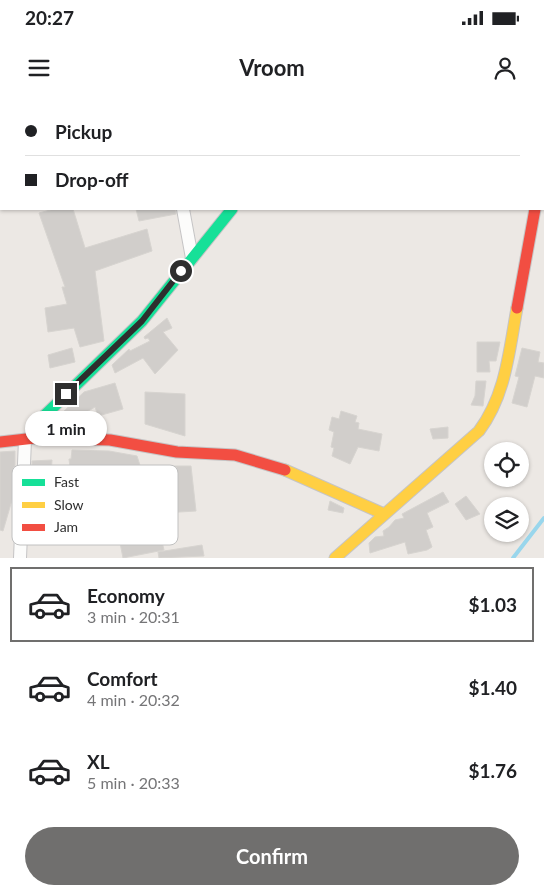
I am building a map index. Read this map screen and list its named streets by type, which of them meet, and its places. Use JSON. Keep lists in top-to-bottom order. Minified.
{"legend":["Fast","Slow","Jam"],"page":{"status":"20:27","header":"Vroom","banner":["Pickup","Drop-off"],"bubble":"1 min","list":[{"name":"Economy","note":"3 min · 20:31","value":"$1.03"},{"name":"Comfort","note":"4 min · 20:32","value":"$1.40"},{"name":"XL","note":"5 min · 20:33","value":"$1.76"}],"buttons":"Confirm"}}
